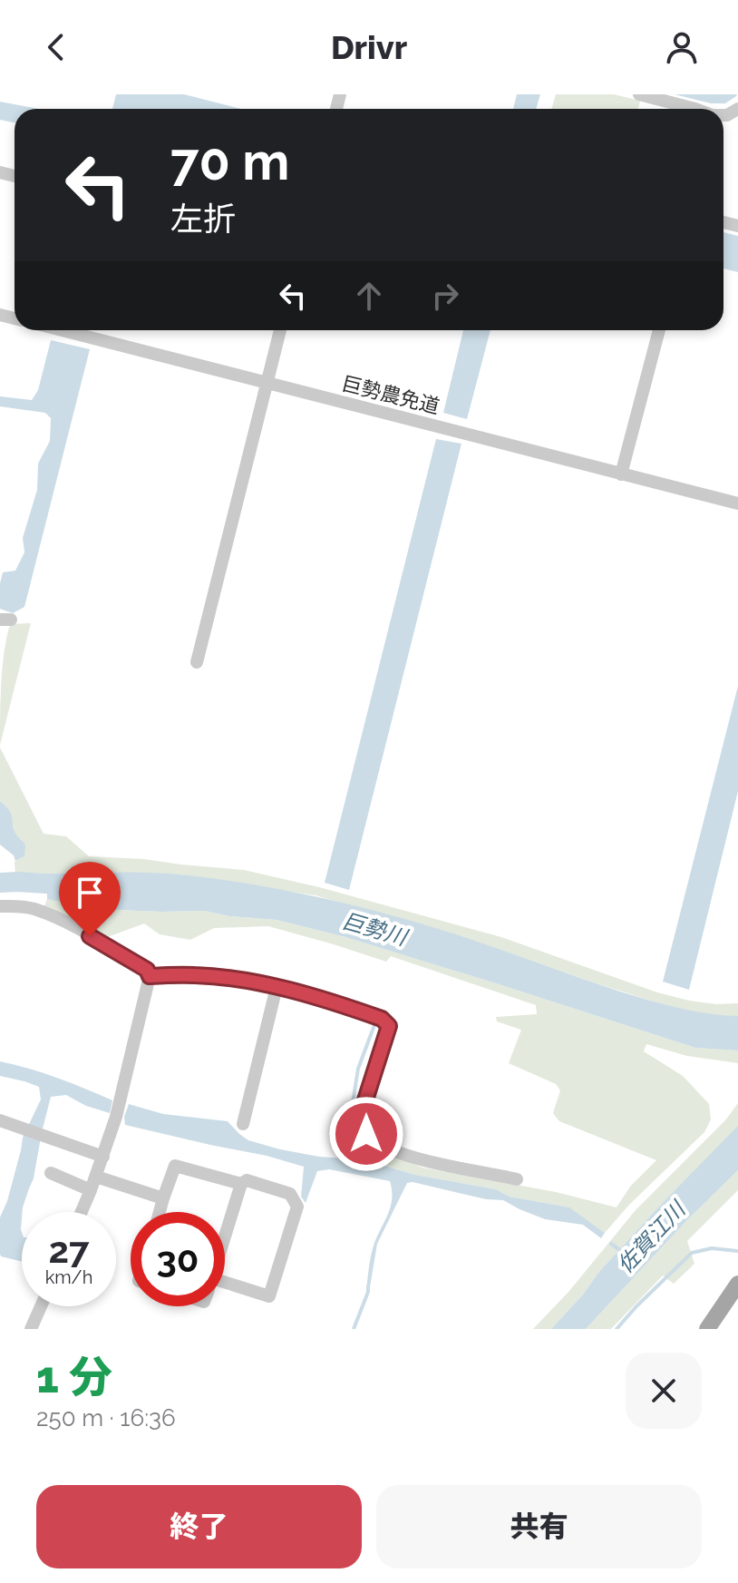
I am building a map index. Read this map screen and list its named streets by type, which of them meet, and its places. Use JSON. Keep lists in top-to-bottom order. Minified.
{"streets":{"street":["巨勢農免道"]},"water":["巨勢川","佐賀江川"],"page":{"header":"Drivr","turn":["70 m","左折"],"speed":"27 km/h","limit":"30","heading":["1 分","250 m · 16:36"],"buttons":["終了","共有"]}}
